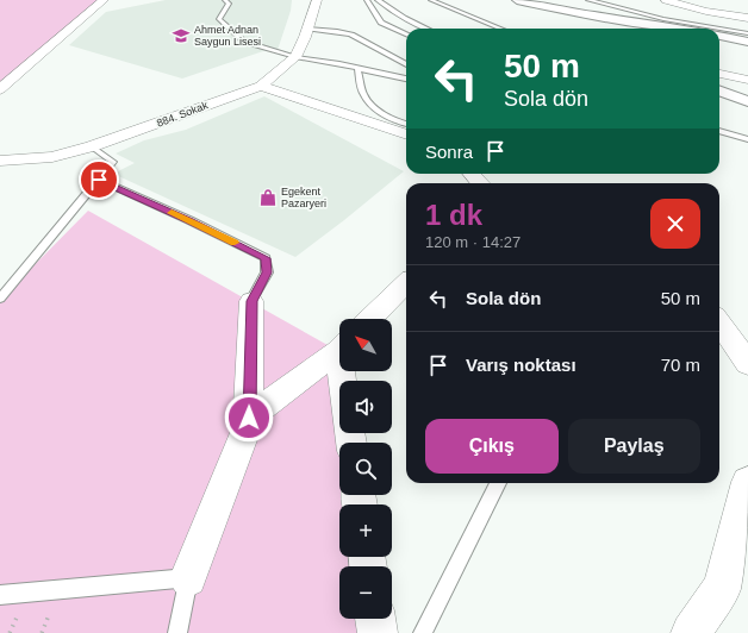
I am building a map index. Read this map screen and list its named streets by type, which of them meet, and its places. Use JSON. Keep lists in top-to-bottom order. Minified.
{"streets":{"street":["884. Sokak"]},"places":{"school or university":["Ahmet Adnan Saygun Lisesi"],"shop":["Egekent Pazaryeri"]},"north":"top left","page":{"turn":["50 m","Sola dön"],"then":"Sonra","heading":["1 dk","120 m · 14:27"],"list":[{"name":"Sola dön","value":"50 m"},{"name":"Varış noktası","value":"70 m"}],"map_buttons":["+","−"],"buttons":["Çıkış","Paylaş"]}}
